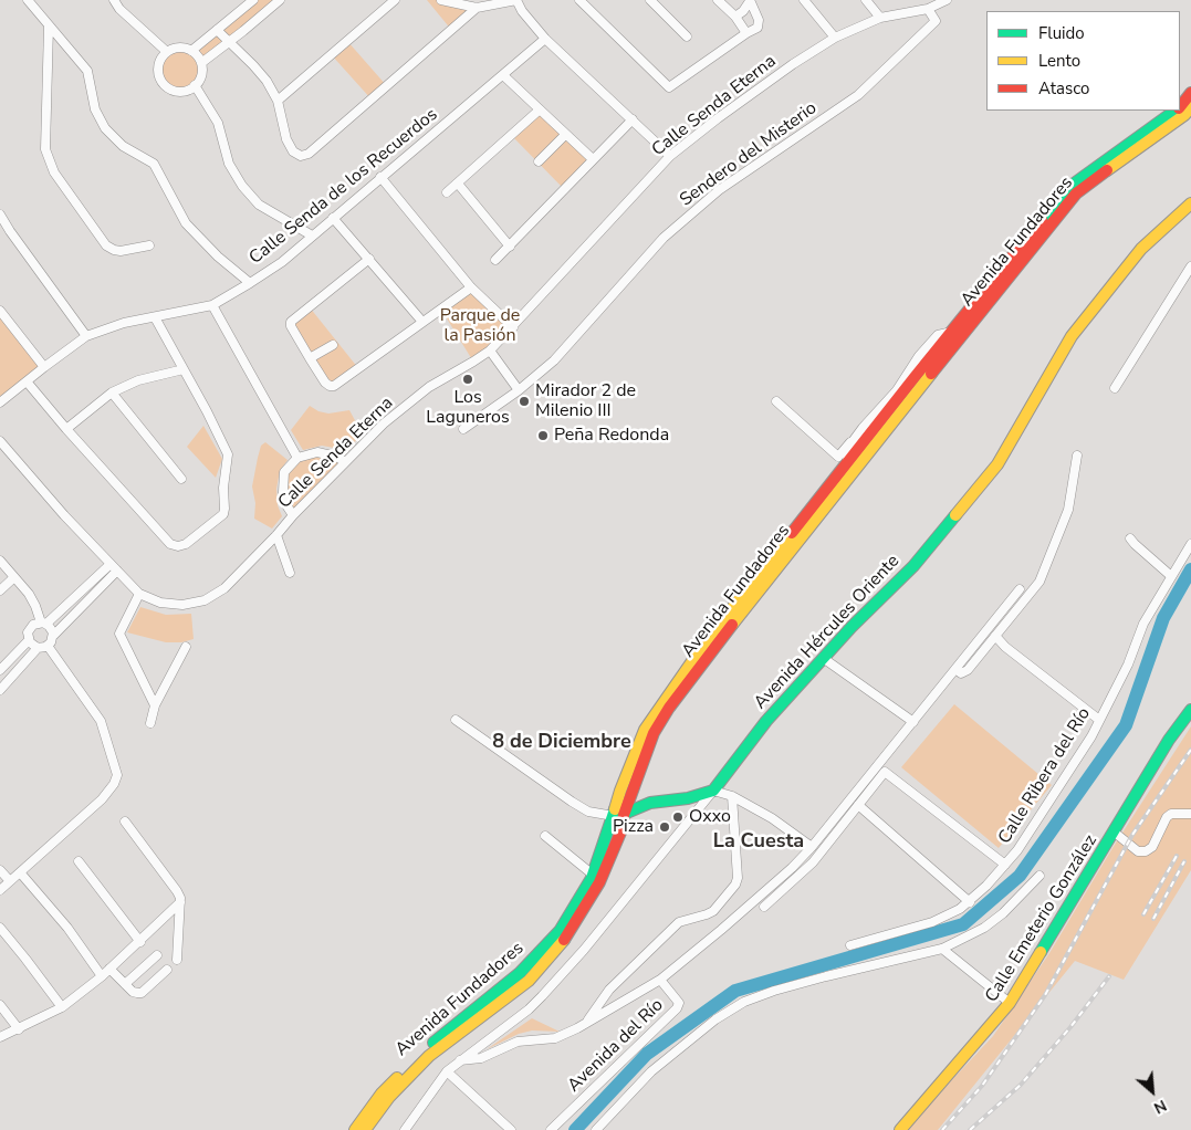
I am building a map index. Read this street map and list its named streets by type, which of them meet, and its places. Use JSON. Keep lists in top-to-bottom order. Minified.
{"streets":{"main road":["Avenida Fundadores","Avenida Hércules Oriente","Calle Emeterio González"],"street":["Calle Senda Eterna","Sendero del Misterio","Calle Senda de los Recuerdos","Calle Ribera del Río","Avenida del Río"]},"crossings":[["Calle Senda Eterna","Sendero del Misterio"]],"districts":["8 de Diciembre","La Cuesta"],"parks":["Parque de la Pasión"],"places":["Los Laguneros","Mirador 2 de Milenio III","Peña Redonda","Oxxo","Pizza"],"legend":["Fluido","Lento","Atasco"],"north":"bottom right"}
